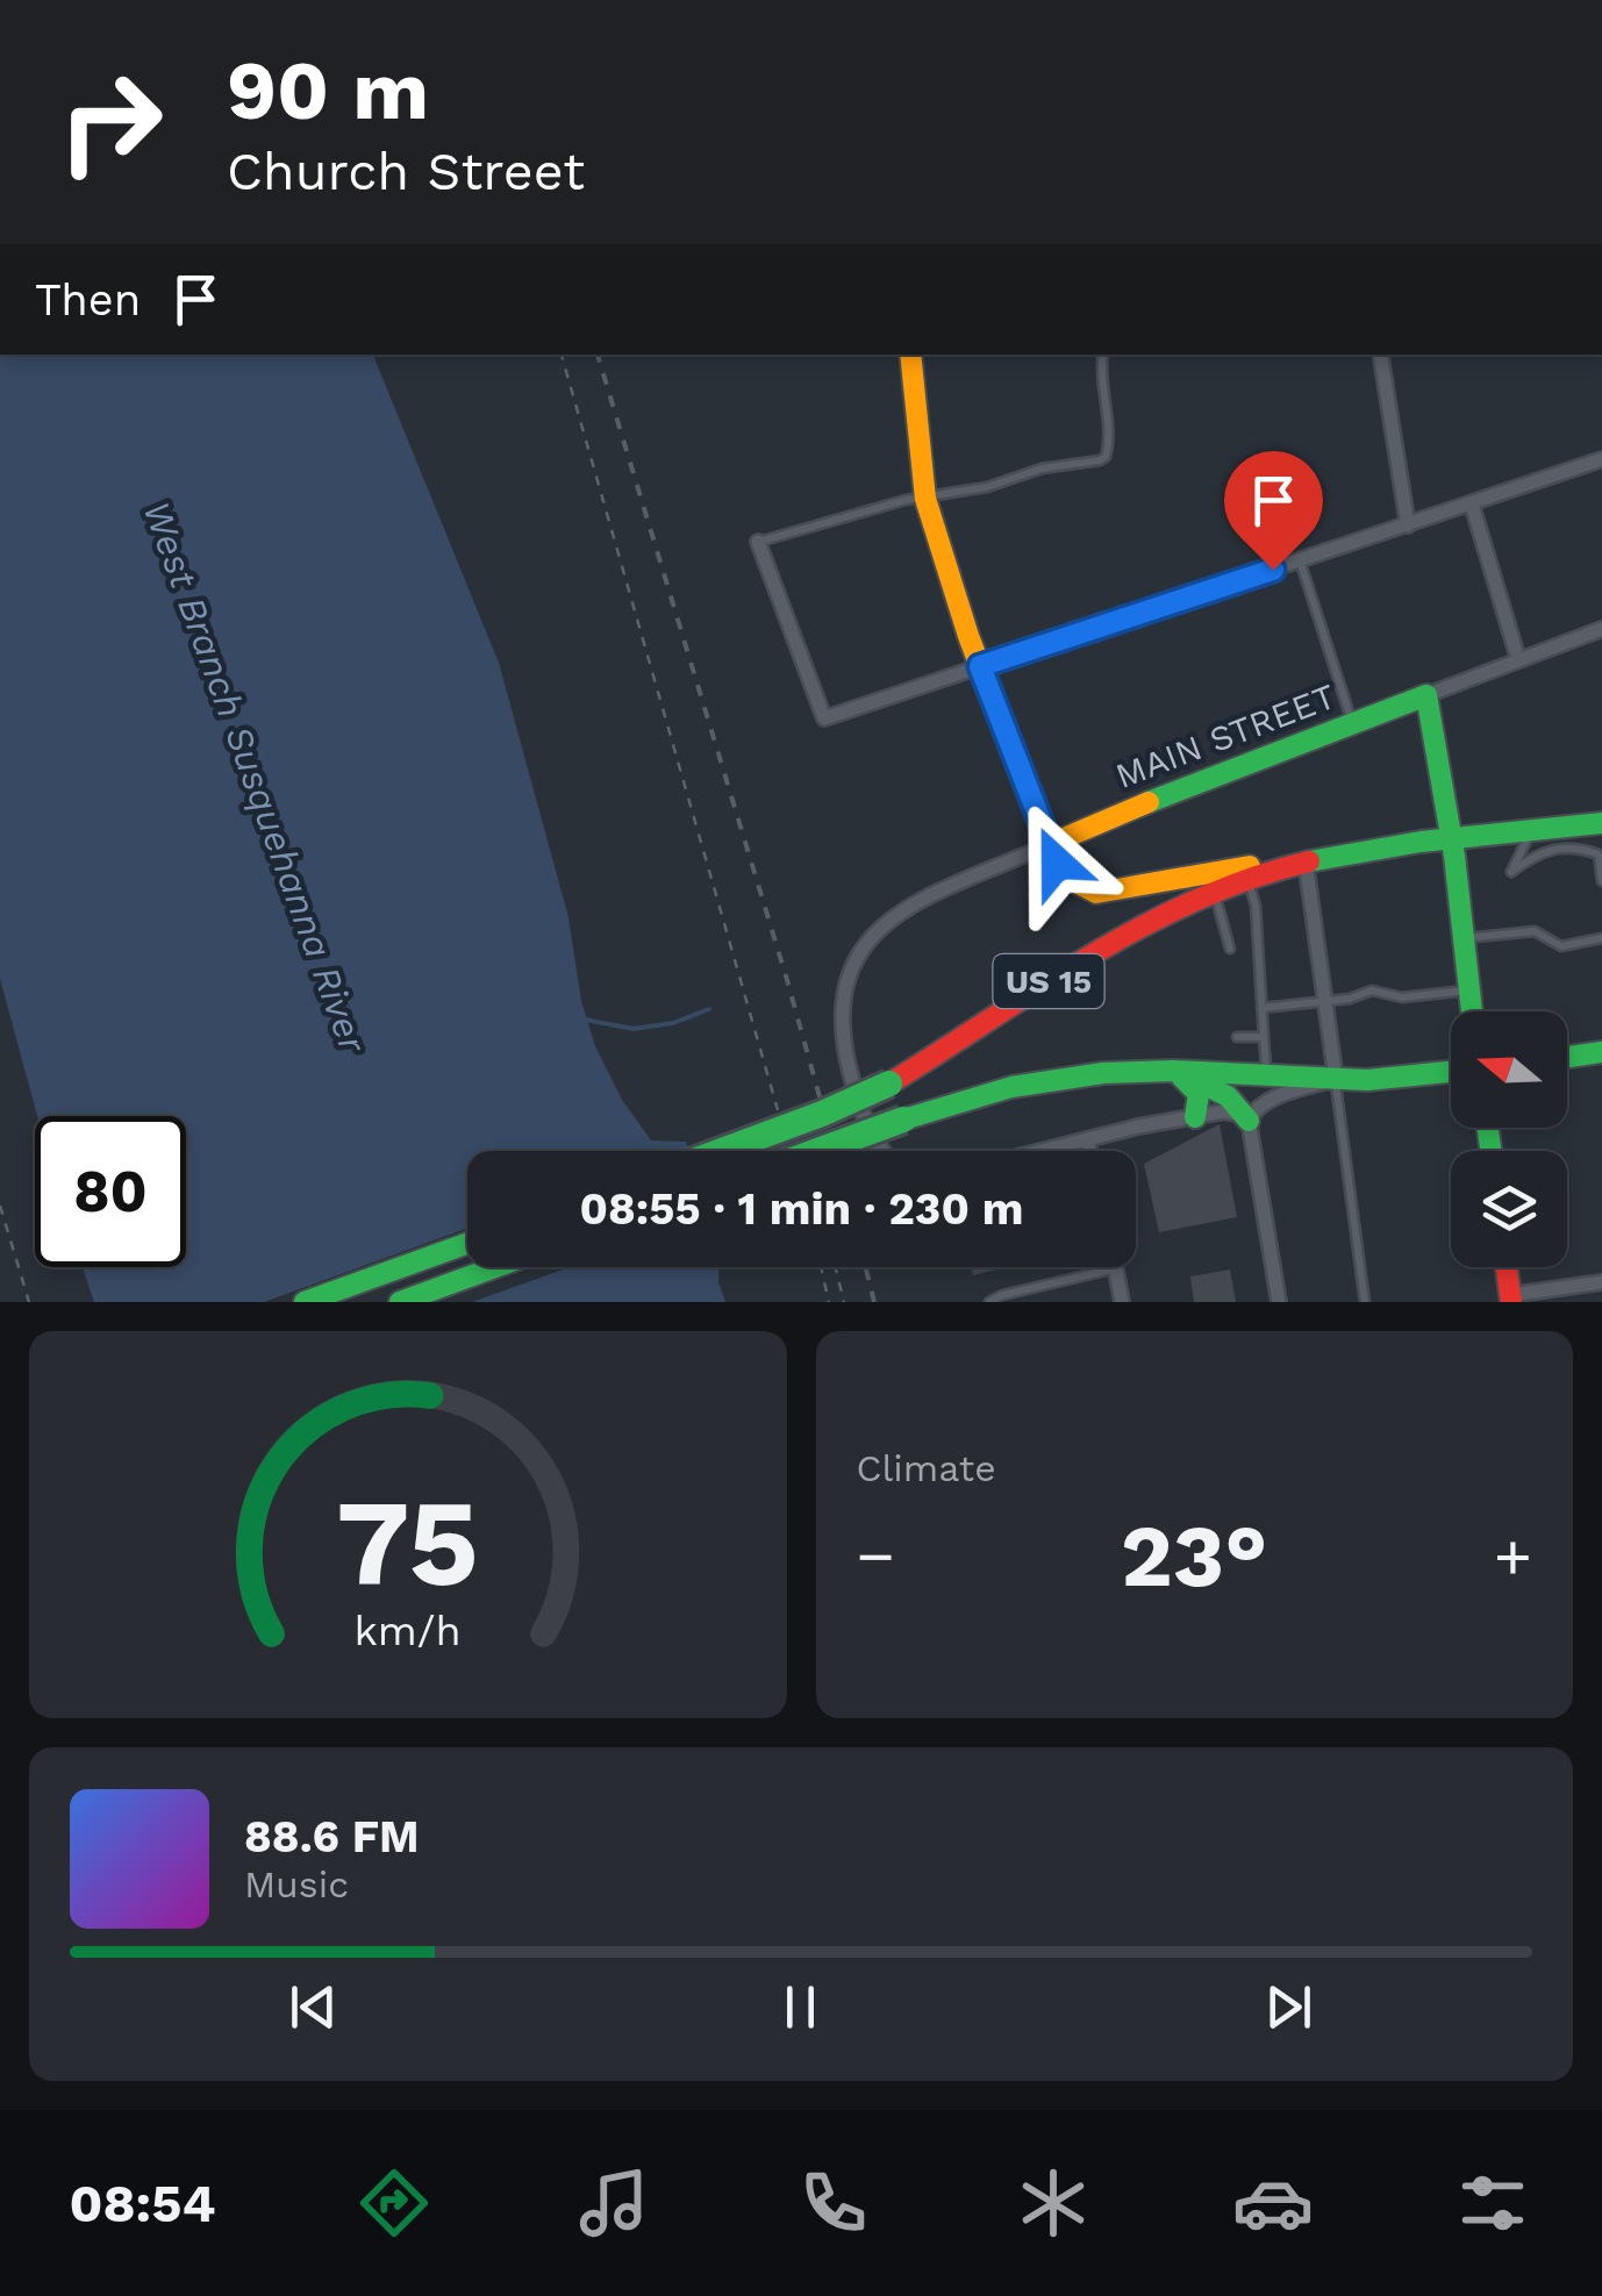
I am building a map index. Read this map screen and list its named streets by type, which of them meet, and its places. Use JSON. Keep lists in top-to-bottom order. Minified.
{"streets":{"main road":["MAIN STREET","US 15"]},"water":["West Branch Susquehanna River"],"north":"left","page":{"turn":["90 m","Church Street"],"then":"Then","limit":"80","trip":"08:55 · 1 min · 230 m","tile":"Climate","heat":["−","23°","+"],"song":["88.6 FM","Music"],"tabs":"08:54","gauge":["75","km/h"]}}
